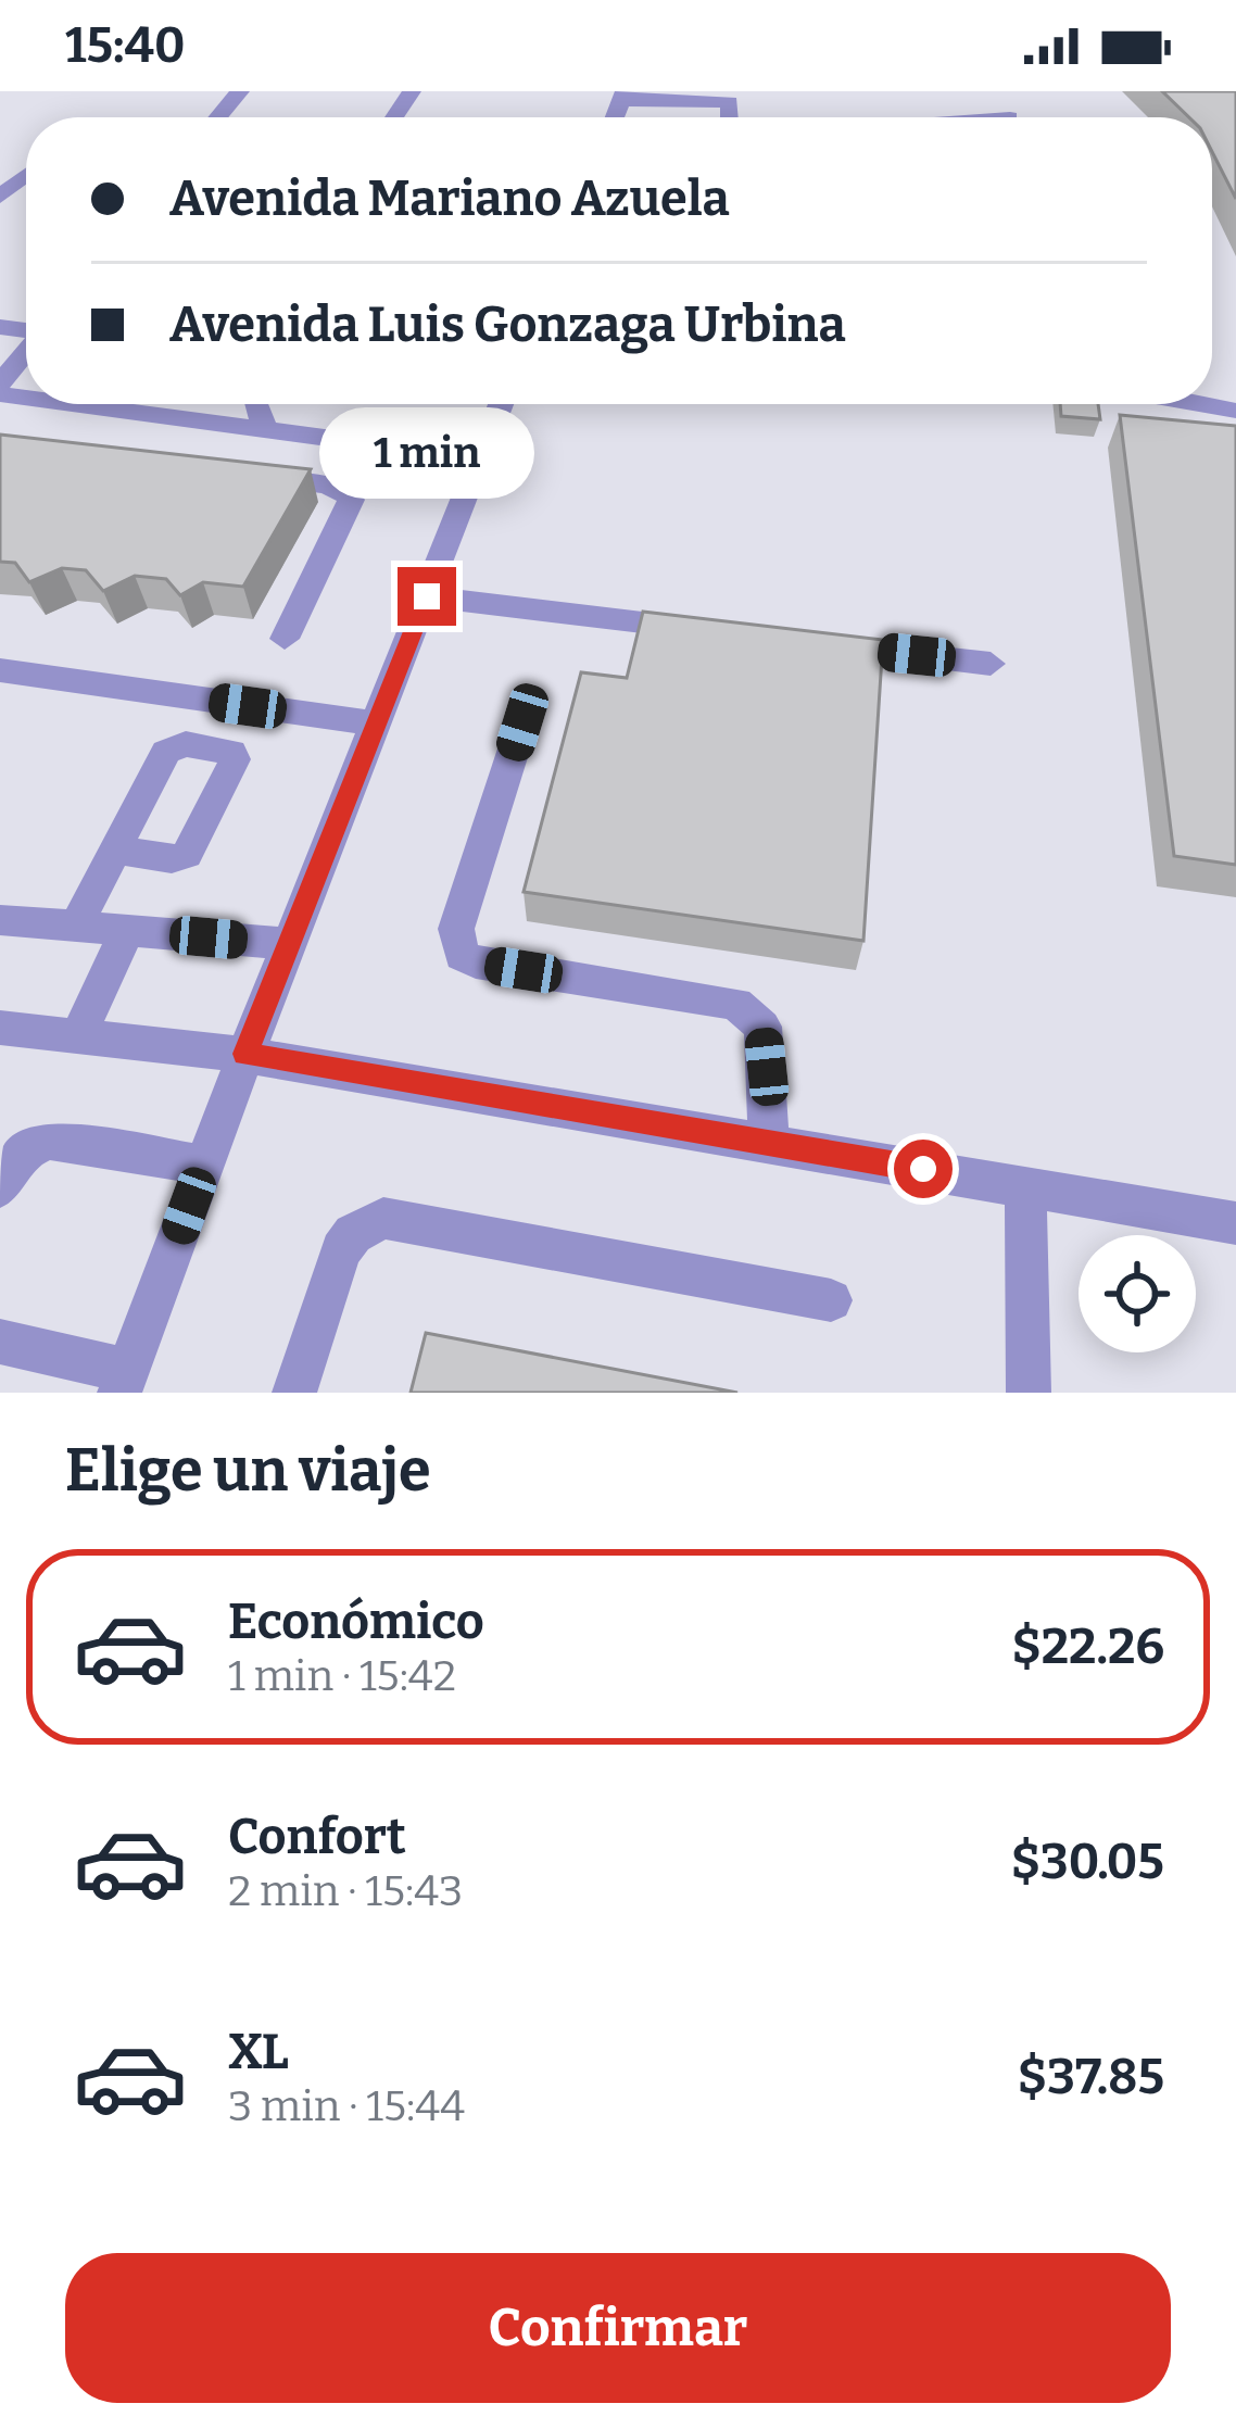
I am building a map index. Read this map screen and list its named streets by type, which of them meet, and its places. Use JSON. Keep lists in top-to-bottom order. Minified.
{"page":{"status":"15:40","banner":["Avenida Mariano Azuela","Avenida Luis Gonzaga Urbina"],"bubble":"1 min","heading":"Elige un viaje","list":[{"name":"Económico","note":"1 min · 15:42","value":"$22.26"},{"name":"Confort","note":"2 min · 15:43","value":"$30.05"},{"name":"XL","note":"3 min · 15:44","value":"$37.85"}],"buttons":"Confirmar"}}
